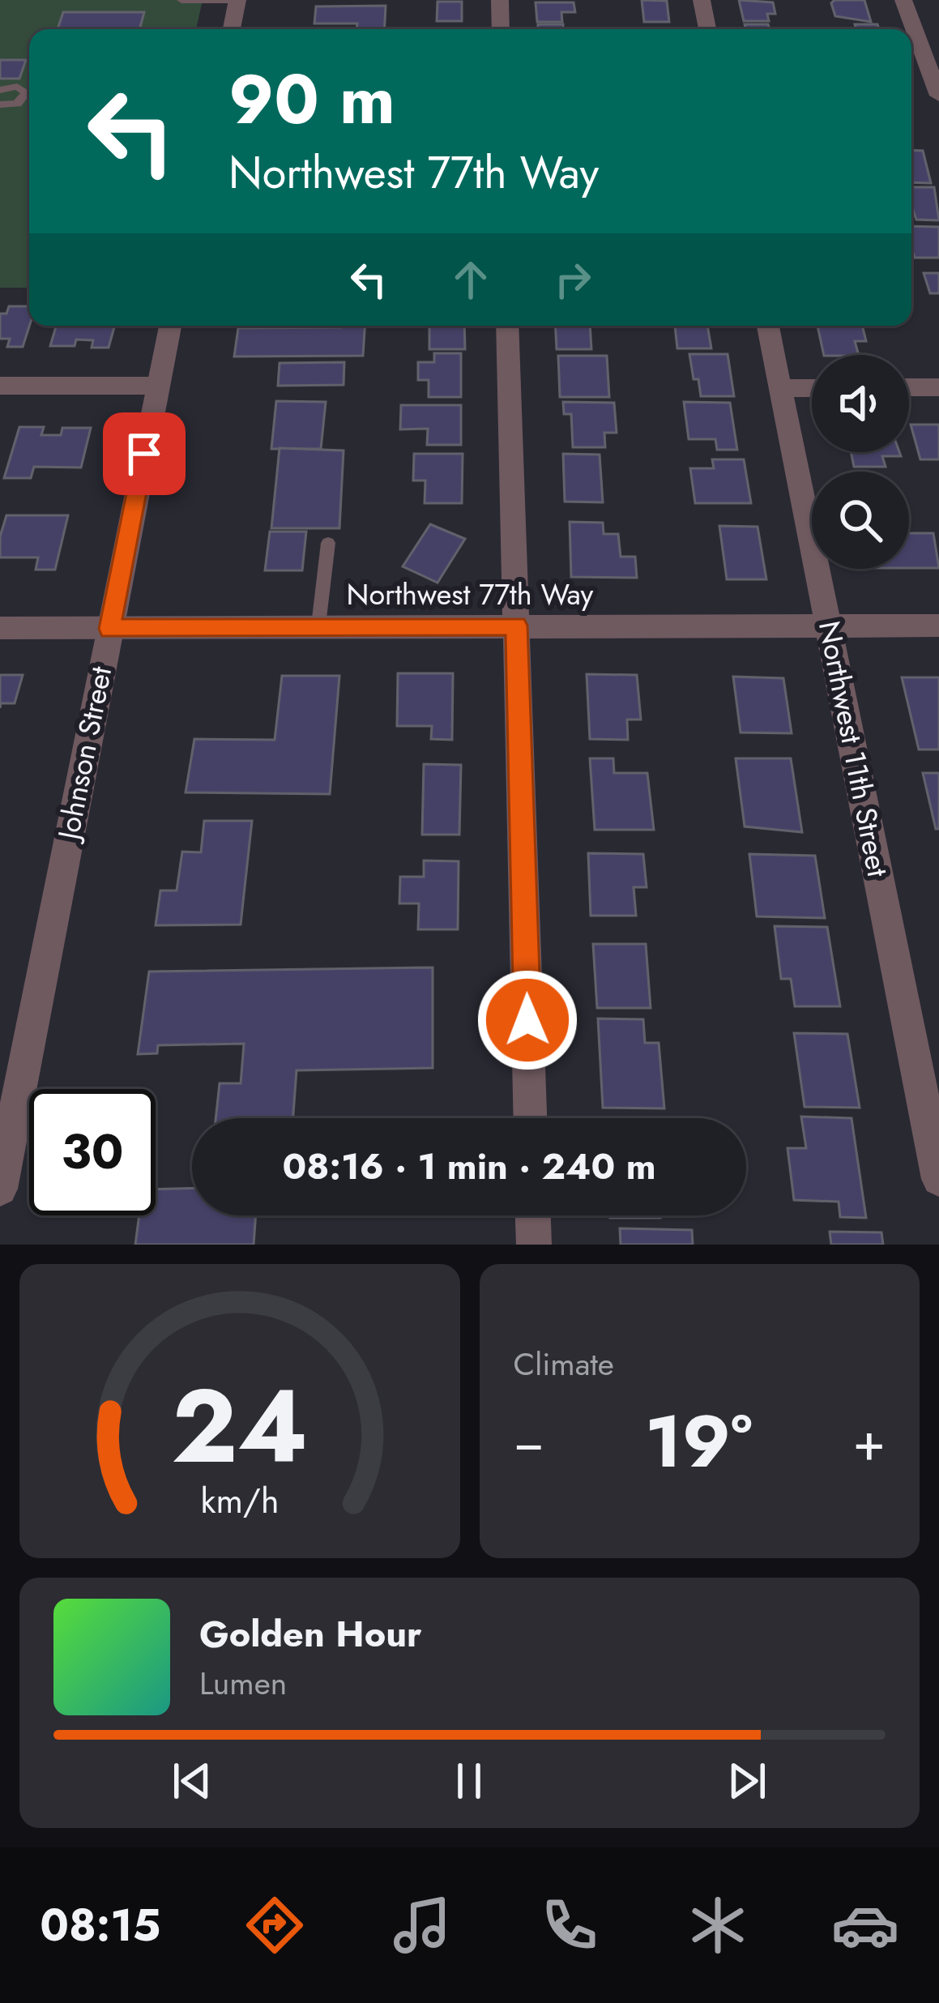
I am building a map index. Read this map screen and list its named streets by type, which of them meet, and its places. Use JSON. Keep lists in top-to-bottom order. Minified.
{"streets":{"street":["Northwest 77th Way","Northwest 11th Street","Johnson Street"]},"crossings":[["Northwest 77th Way","Northwest 11th Street"],["Northwest 77th Way","Johnson Street"]],"page":{"turn":["90 m","Northwest 77th Way"],"limit":"30","trip":"08:16 · 1 min · 240 m","tile":"Climate","heat":["−","19°","+"],"song":["Golden Hour","Lumen"],"tabs":"08:15","gauge":["24","km/h"]}}
